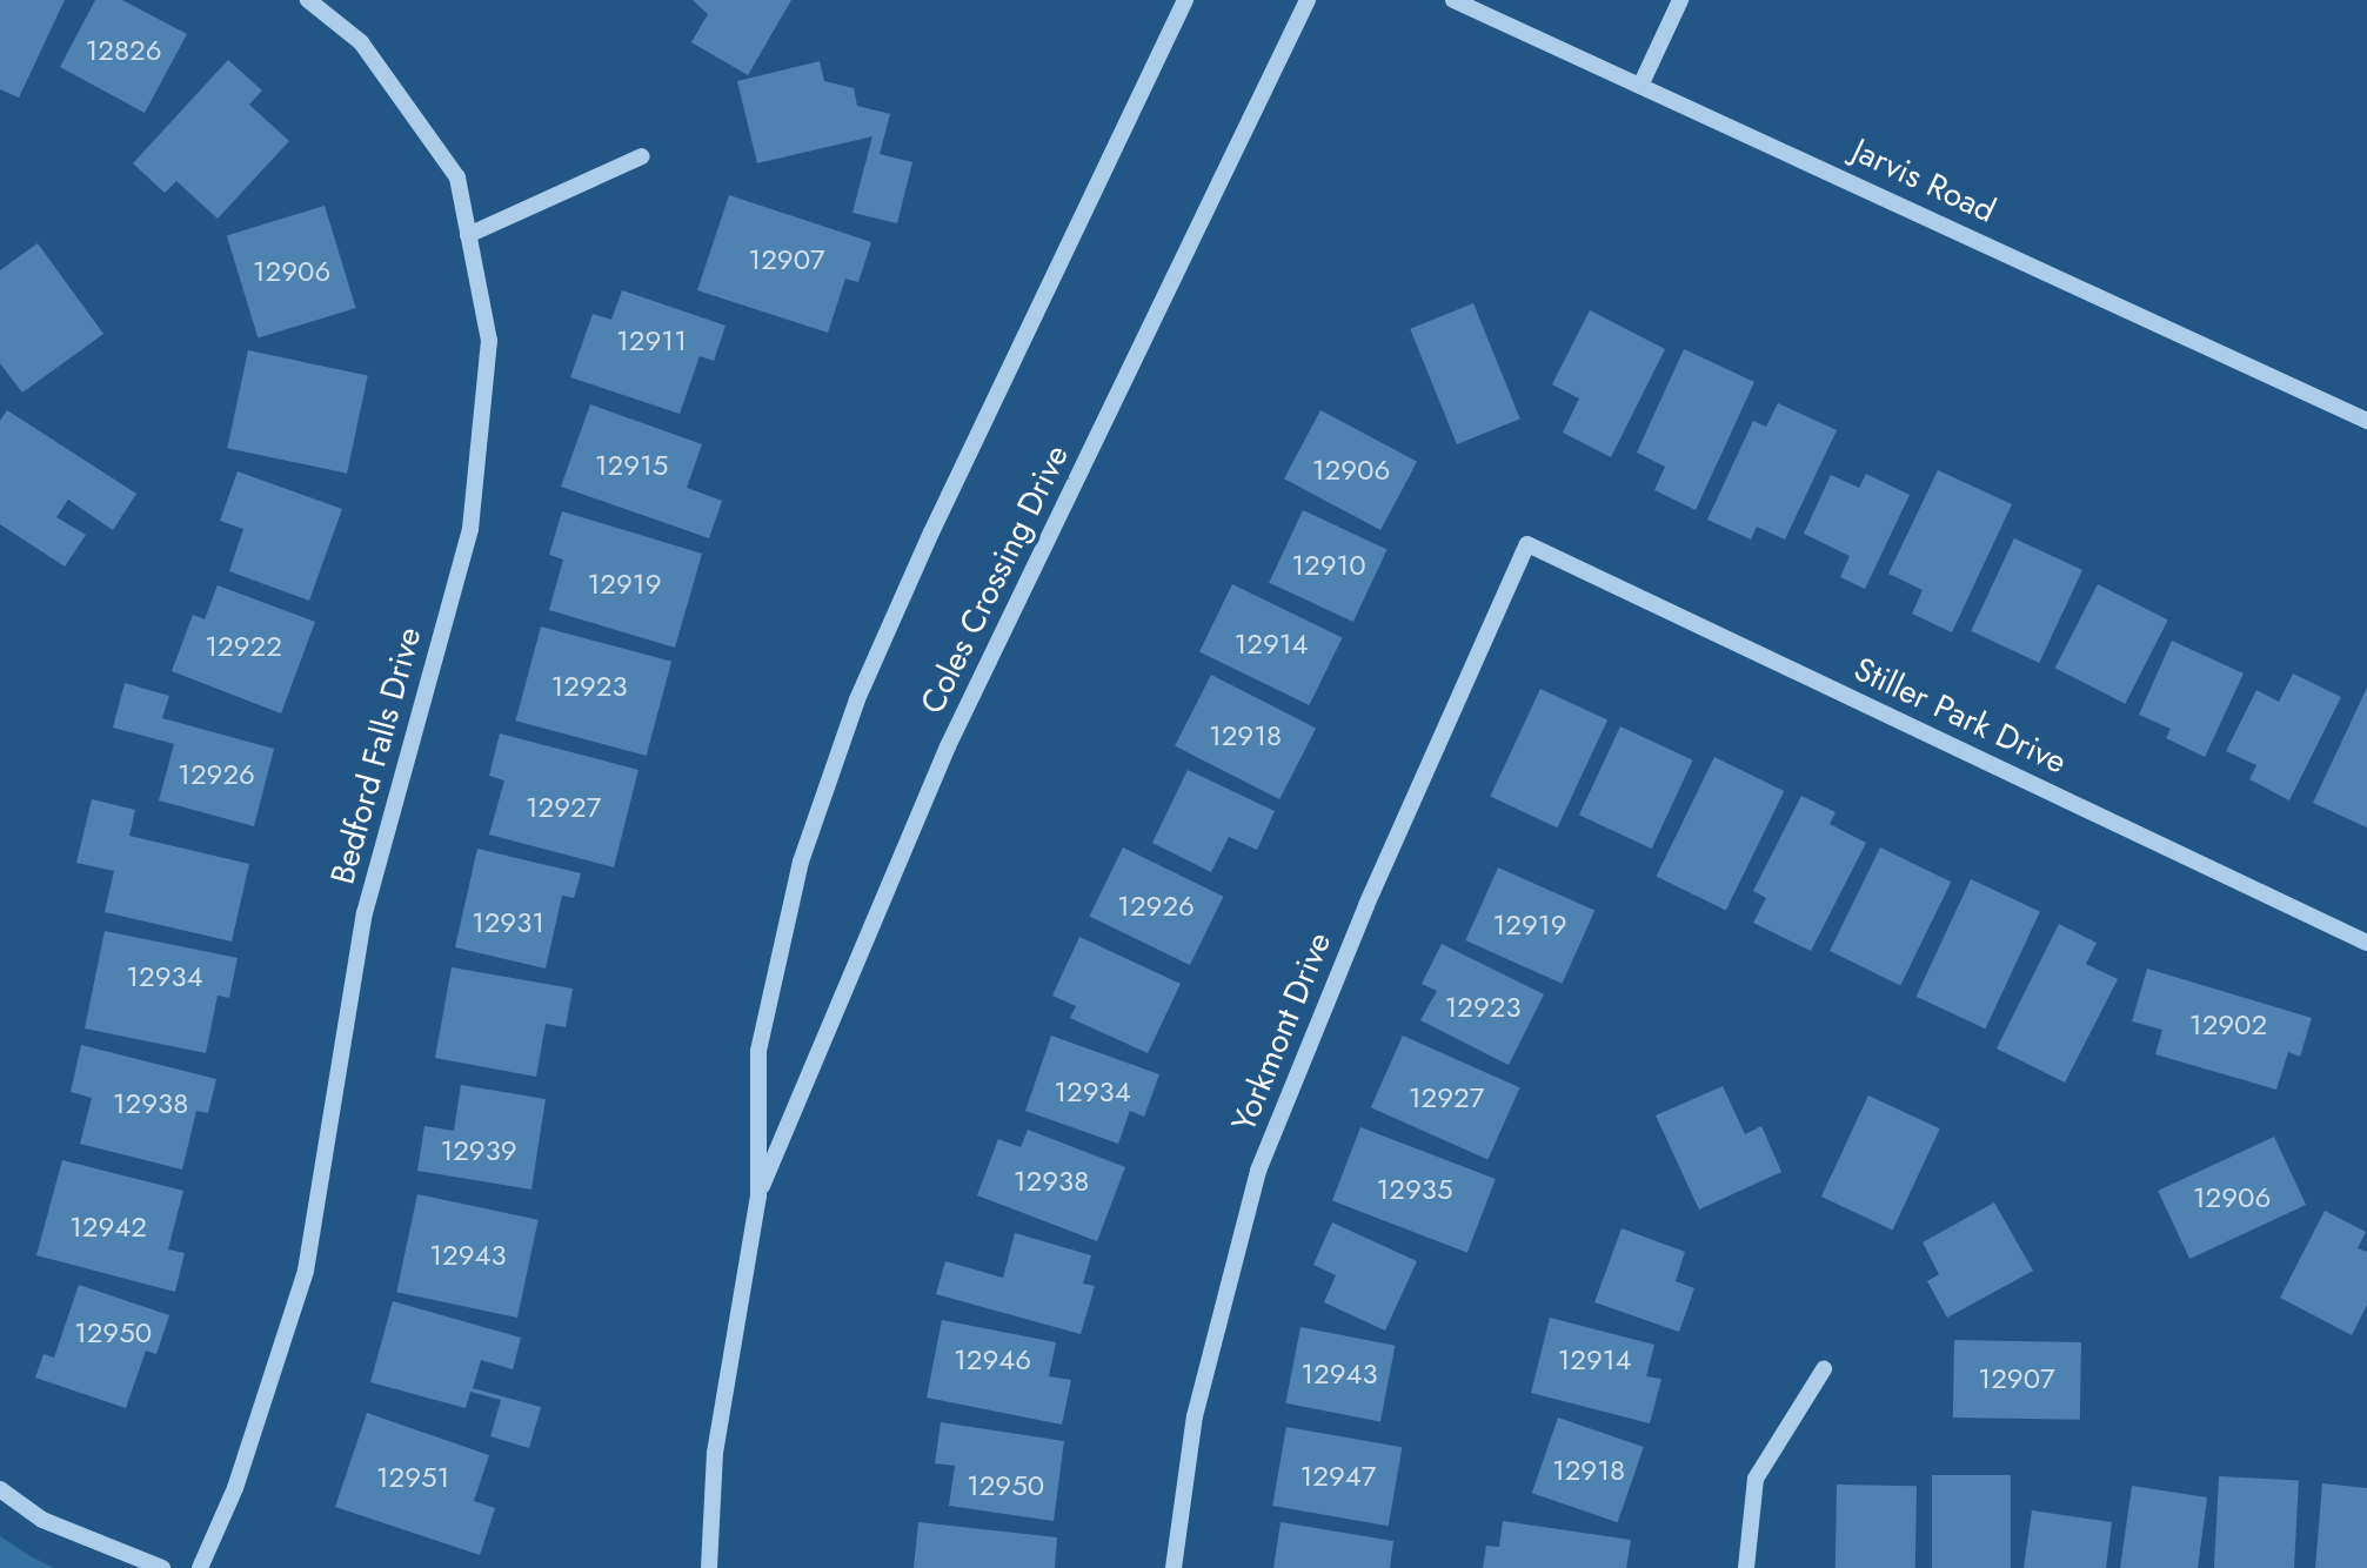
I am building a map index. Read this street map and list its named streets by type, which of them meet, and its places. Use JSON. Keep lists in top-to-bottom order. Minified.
{"streets":{"street":["Jarvis Road","Coles Crossing Drive","Stiller Park Drive","Bedford Falls Drive","Yorkmont Drive"]},"crossings":[["Stiller Park Drive","Yorkmont Drive"]],"house_numbers":["12826","12907","12906","12911","12915","12906","12910","12919","12914","12922","12923","12918","12926","12927","12926","12931","12919","12934","12923","12902","12934","12927","12938","12939","12938","12935","12906","12942","12943","12950","12946","12914","12943","12907","12918","12947","12951","12950"]}
